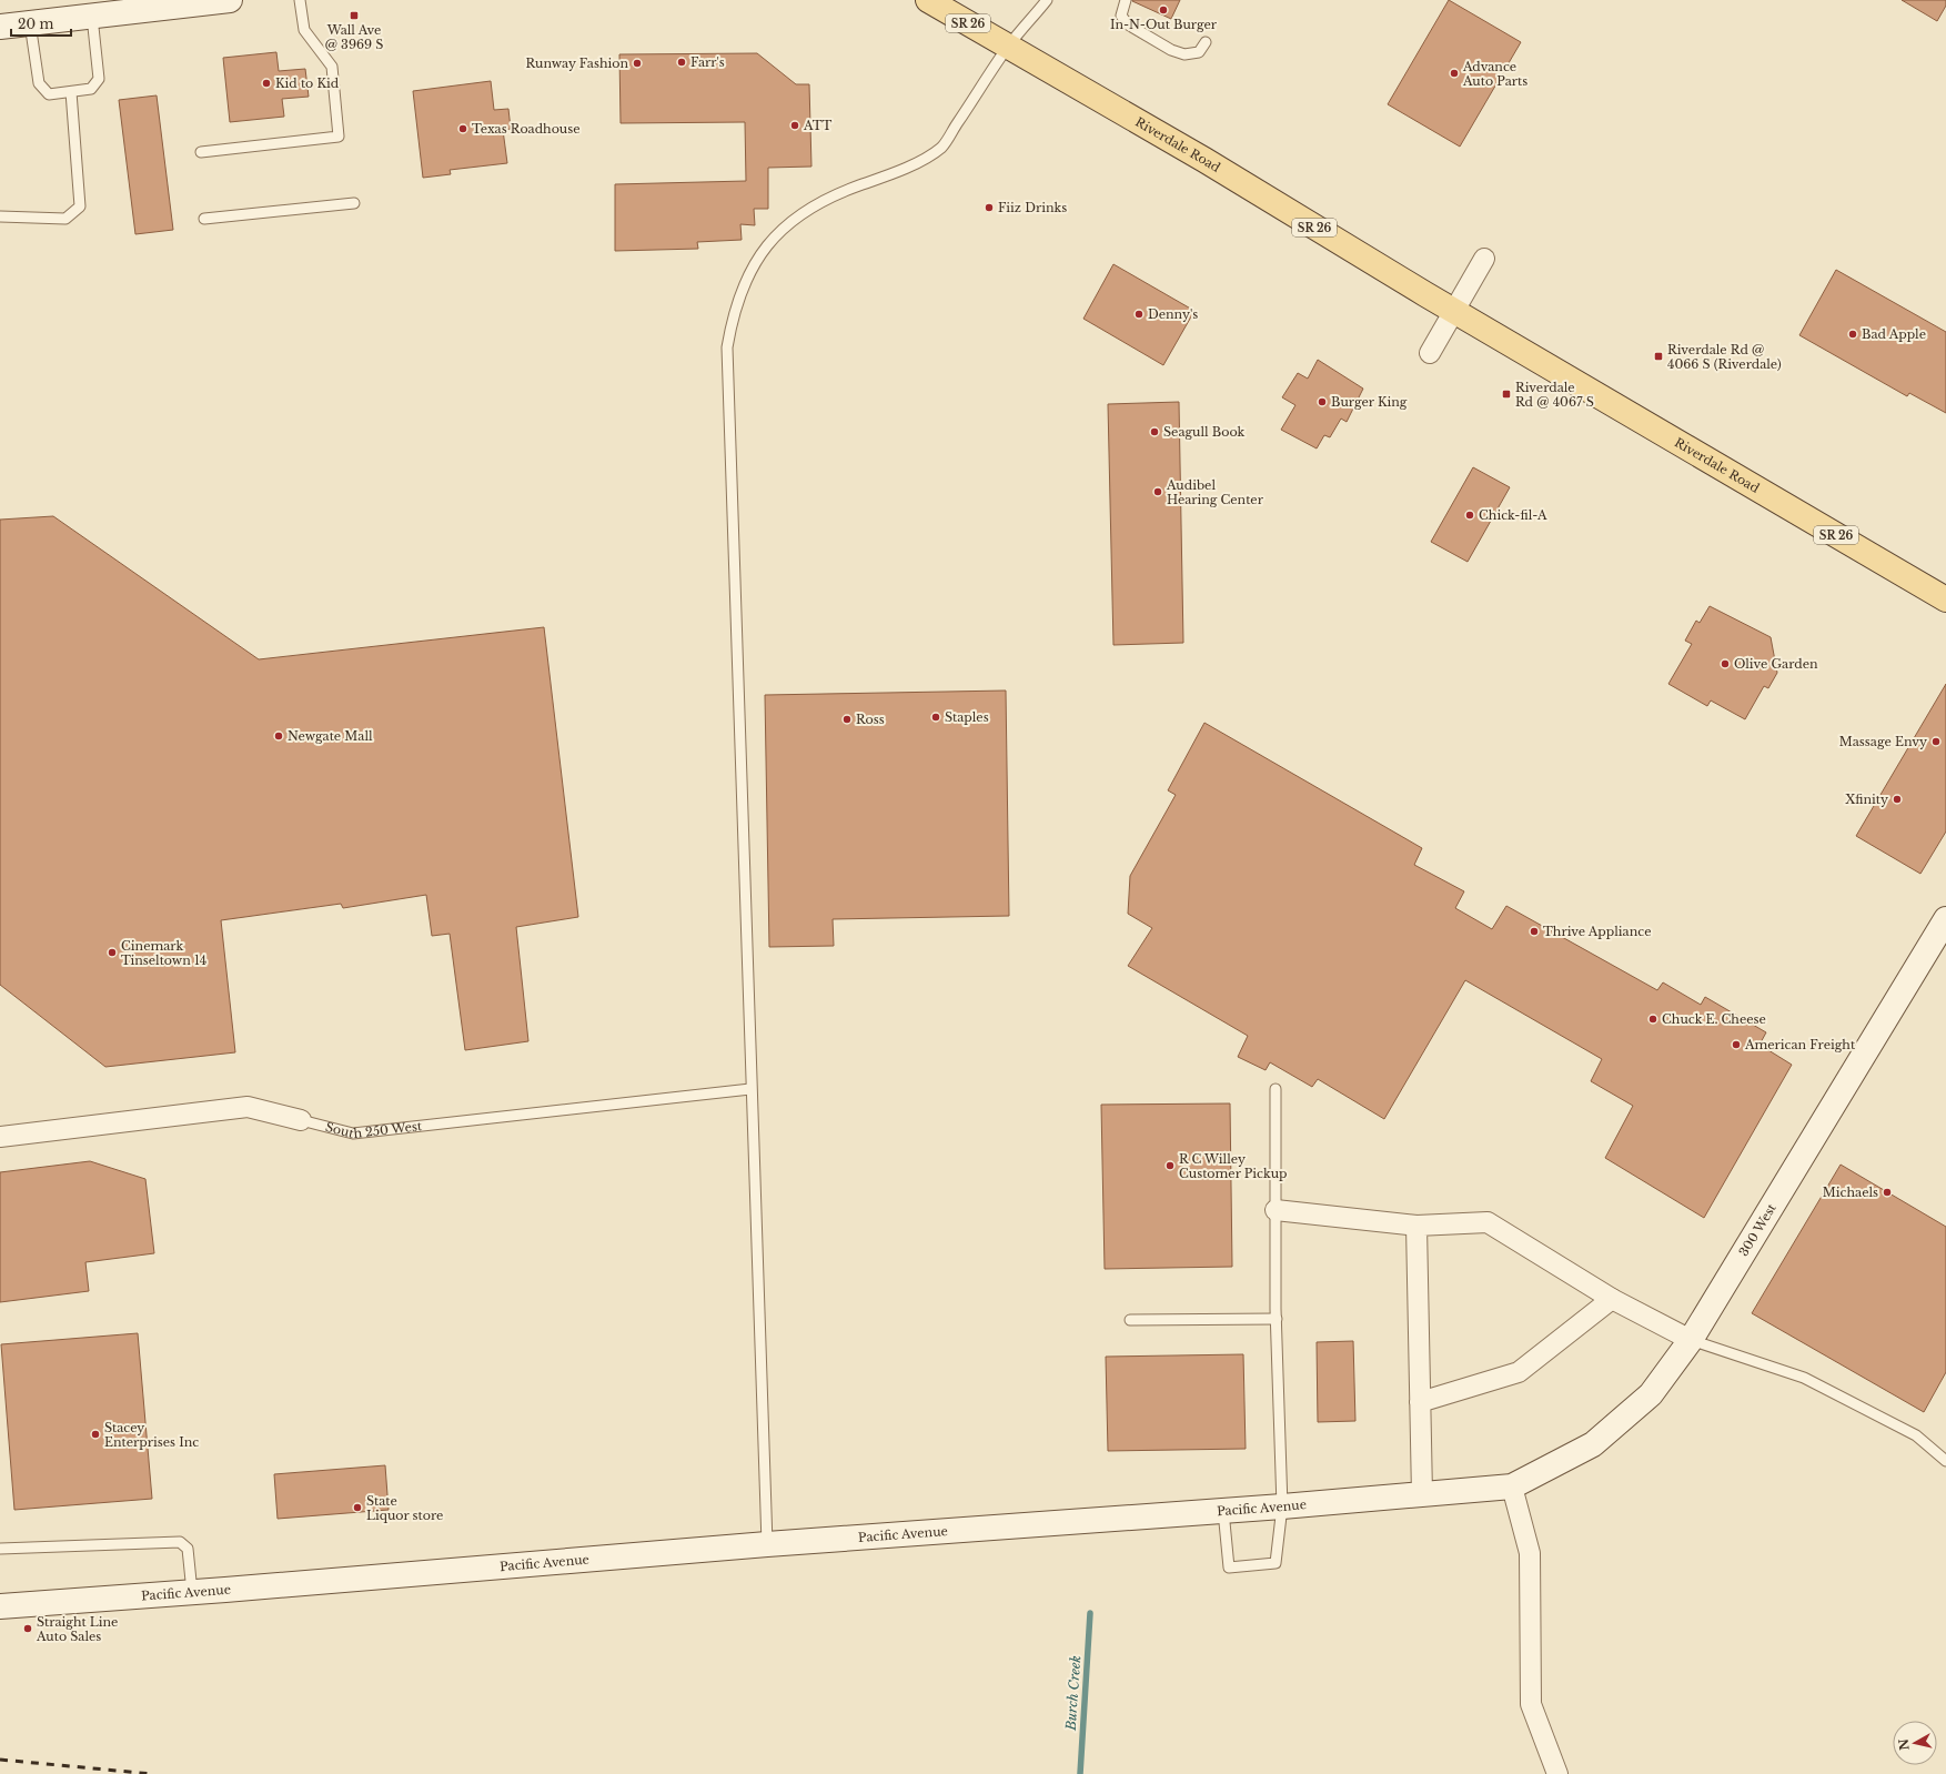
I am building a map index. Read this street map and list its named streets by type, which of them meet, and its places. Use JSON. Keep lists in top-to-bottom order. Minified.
{"streets":{"main road":["SR 26","Riverdale Road"],"street":["South 250 West","300 West","Pacific Avenue"]},"crossings":[["300 West","Pacific Avenue"]],"water":["Burch Creek"],"places":{"other":["In-N-Out Burger","Farr's","Runway Fashion","Advance Auto Parts","Kid to Kid","ATT","Texas Roadhouse","Fiiz Drinks","Denny's","Bad Apple","Burger King","Seagull Book","Audibel Hearing Center","Chick-fil-A","Olive Garden","Staples","Ross","Newgate Mall","Massage Envy","Xfinity","Thrive Appliance","Cinemark Tinseltown 14","Chuck E. Cheese","American Freight","R C Willey Customer Pickup","Michaels","Stacey Enterprises Inc","State Liquor store","Straight Line Auto Sales"],"transit":["Wall Ave @ 3969 S","Riverdale Rd @ 4066 S (Riverdale)","Riverdale Rd @ 4067 S"]},"scale_bar":"20 m","north":"left"}
